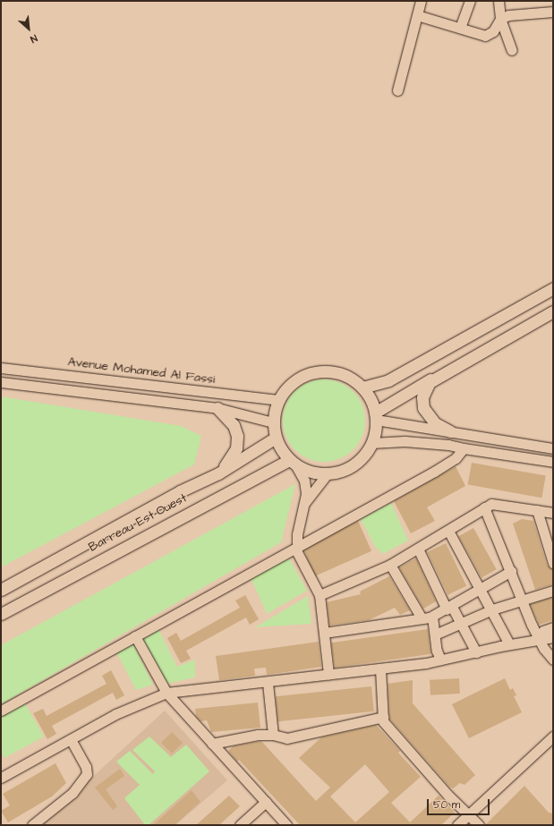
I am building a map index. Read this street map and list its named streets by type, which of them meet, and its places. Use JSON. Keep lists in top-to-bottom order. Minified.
{"streets":{"main road":["Barreau Est-Ouest"],"street":["Avenue Mohamed Al Fassi"]},"crossings":[["Avenue Mohamed Al Fassi","Barreau Est-Ouest"]],"scale_bar":"50 m","north":"bottom right"}
